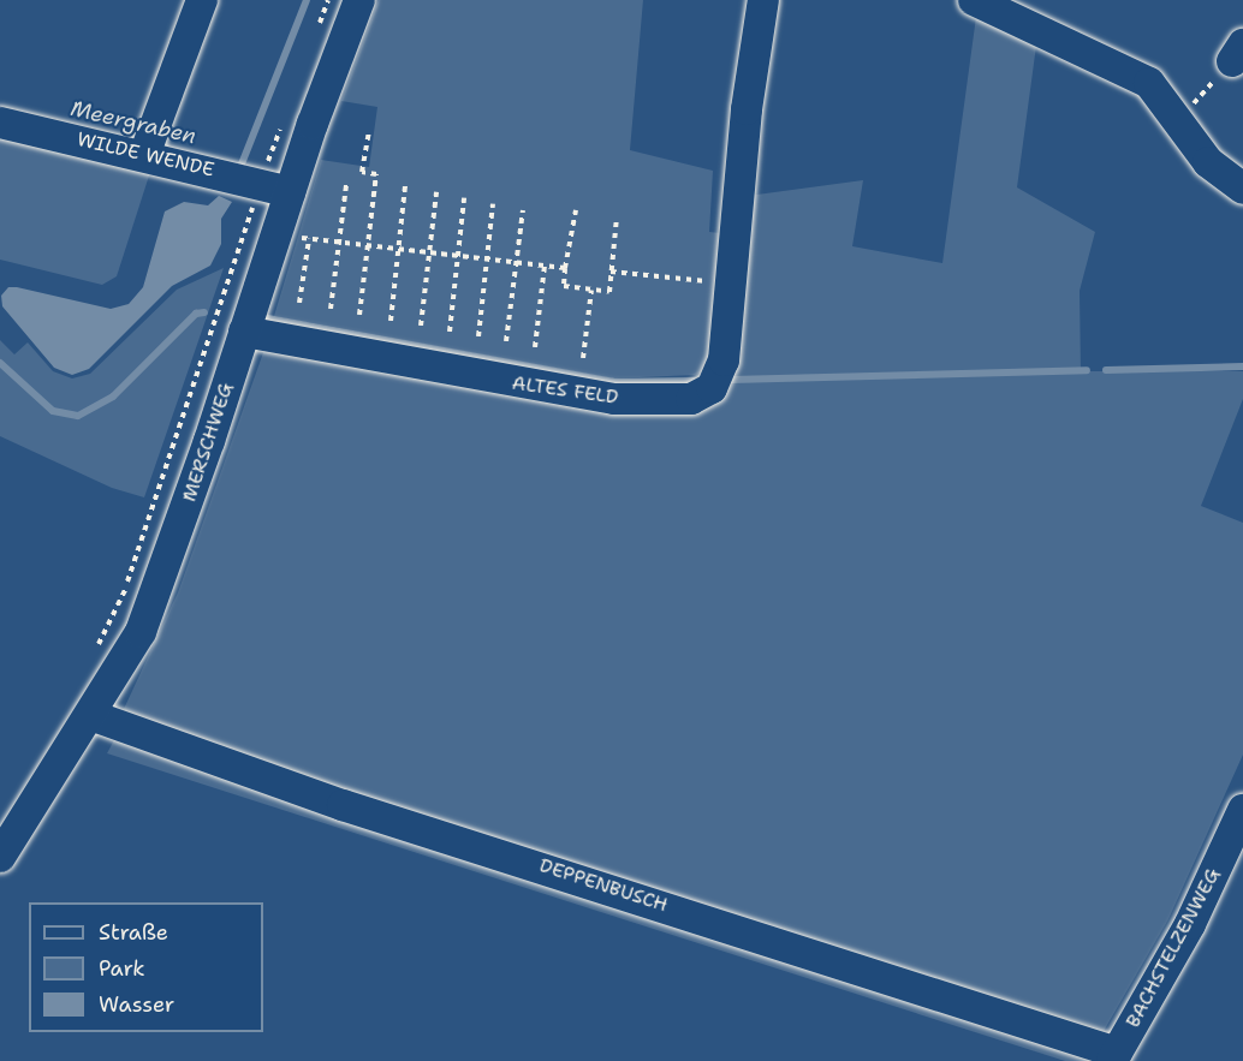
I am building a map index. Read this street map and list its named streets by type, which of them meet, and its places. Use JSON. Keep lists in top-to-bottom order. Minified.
{"streets":{"street":["WILDE WENDE","ALTES FELD","MERSCHWEG","DEPPENBUSCH","BACHSTELZENWEG"]},"crossings":[["WILDE WENDE","MERSCHWEG"],["ALTES FELD","MERSCHWEG"],["MERSCHWEG","DEPPENBUSCH"],["DEPPENBUSCH","BACHSTELZENWEG"]],"water":["Meergraben"],"legend":["Straße","Park","Wasser"]}
